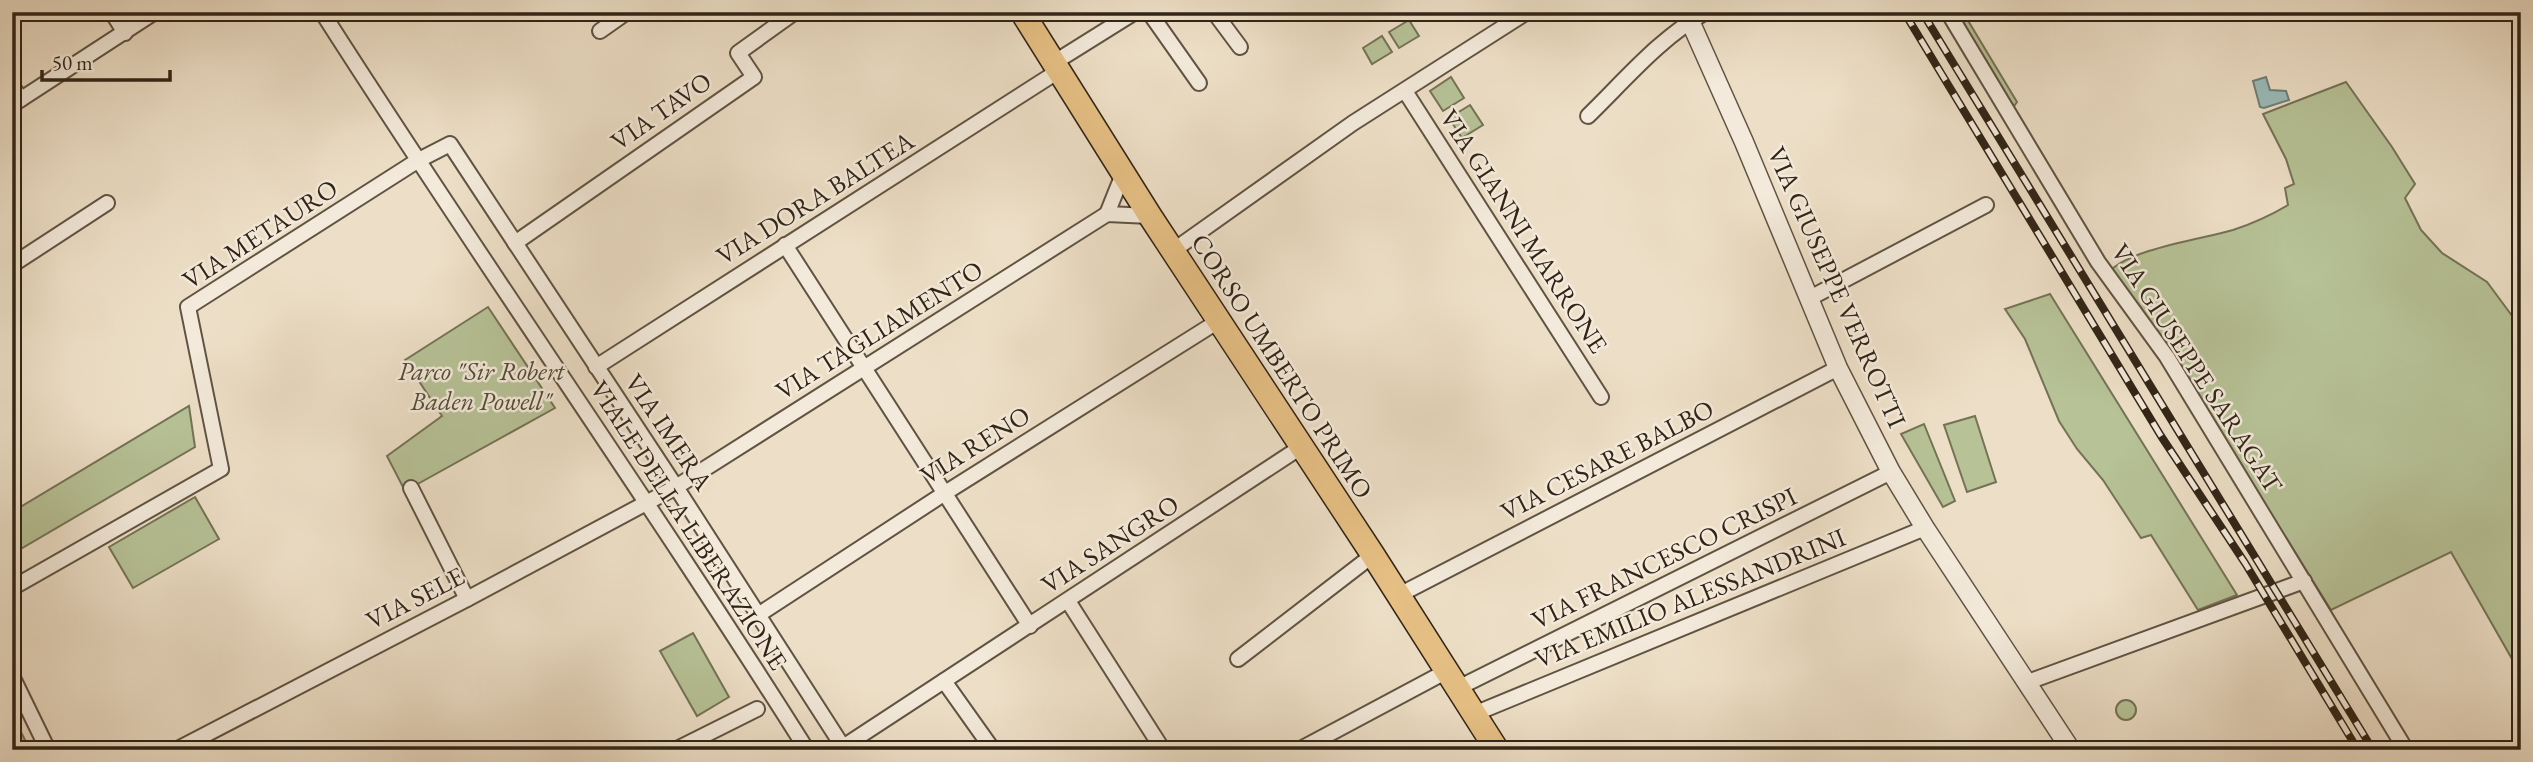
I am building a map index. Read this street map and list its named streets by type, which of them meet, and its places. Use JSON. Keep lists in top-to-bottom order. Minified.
{"streets":{"main road":["CORSO UMBERTO PRIMO"],"street":["VIA TAVO","VIA DORA BALTEA","VIA GIANNI MARRONE","VIA METAURO","VIA GIUSEPPE VERROTTI","VIA TAGLIAMENTO","VIA GIUSEPPE SARAGAT","VIA IMERA","VIA RENO","VIA CESARE BALBO","VIALE DELLA LIBERAZIONE","VIA SANGRO","VIA FRANCESCO CRISPI","VIA SELE","VIA EMILIO ALESSANDRINI"]},"crossings":[["VIA TAVO","VIA IMERA"],["VIA DORA BALTEA","CORSO UMBERTO PRIMO"],["VIA DORA BALTEA","VIA IMERA"],["VIA METAURO","VIA IMERA"],["VIA METAURO","VIALE DELLA LIBERAZIONE"],["VIA GIUSEPPE VERROTTI","VIA CESARE BALBO"],["VIA GIUSEPPE VERROTTI","VIA FRANCESCO CRISPI"],["VIA GIUSEPPE VERROTTI","VIA EMILIO ALESSANDRINI"],["VIA TAGLIAMENTO","VIA IMERA"],["VIA TAGLIAMENTO","VIA SELE"],["CORSO UMBERTO PRIMO","VIA RENO"],["CORSO UMBERTO PRIMO","VIA CESARE BALBO"],["CORSO UMBERTO PRIMO","VIA SANGRO"],["CORSO UMBERTO PRIMO","VIA FRANCESCO CRISPI"],["CORSO UMBERTO PRIMO","VIA EMILIO ALESSANDRINI"],["VIA IMERA","VIA RENO"],["VIA IMERA","VIA SANGRO"],["VIA IMERA","VIA SELE"],["VIALE DELLA LIBERAZIONE","VIA SELE"]],"parks":["Parco \"Sir Robert Baden Powell\""],"scale_bar":"50 m"}
